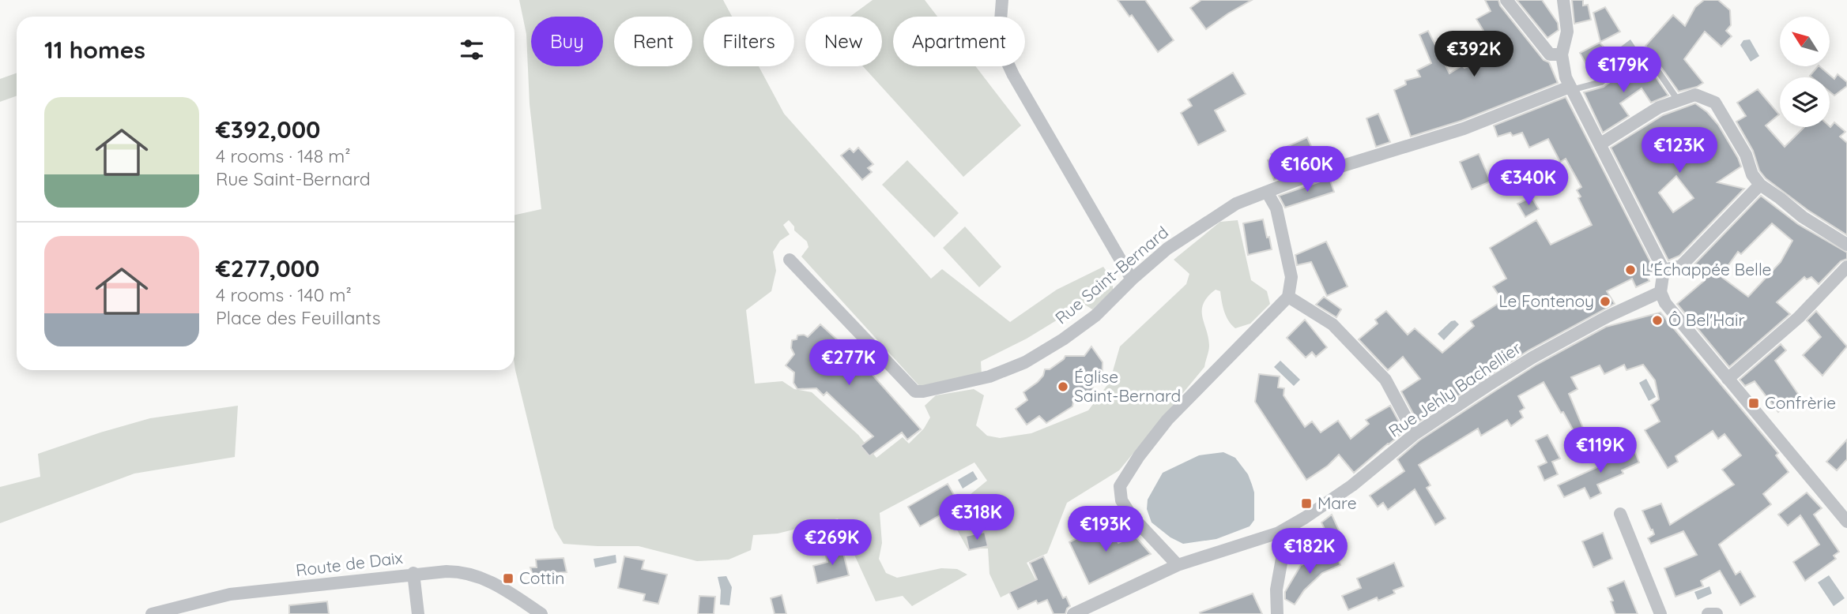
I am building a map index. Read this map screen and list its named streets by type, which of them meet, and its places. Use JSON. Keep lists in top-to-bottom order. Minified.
{"streets":{"street":["Rue Saint-Bernard","Rue Jehly Bachellier","Route de Daix"]},"places":{"other":["L'Échappée Belle","Le Fontenoy","Ô Bel'Hair","Église Saint-Bernard"],"transit":["Confrèrie","Mare","Cottin"]},"north":"top left","page":{"chip":["Buy","Rent","Filters","New","Apartment"],"heading":"11 homes","price":["€392K","€179K","€123K","€160K","€340K","€277K","€119K","€318K","€193K","€269K","€182K"],"list":[{"name":"€392,000","note":"4 rooms · 148 m² · Rue Saint-Bernard"},{"name":"€277,000","note":"4 rooms · 140 m² · Place des Feuillants"}]}}
